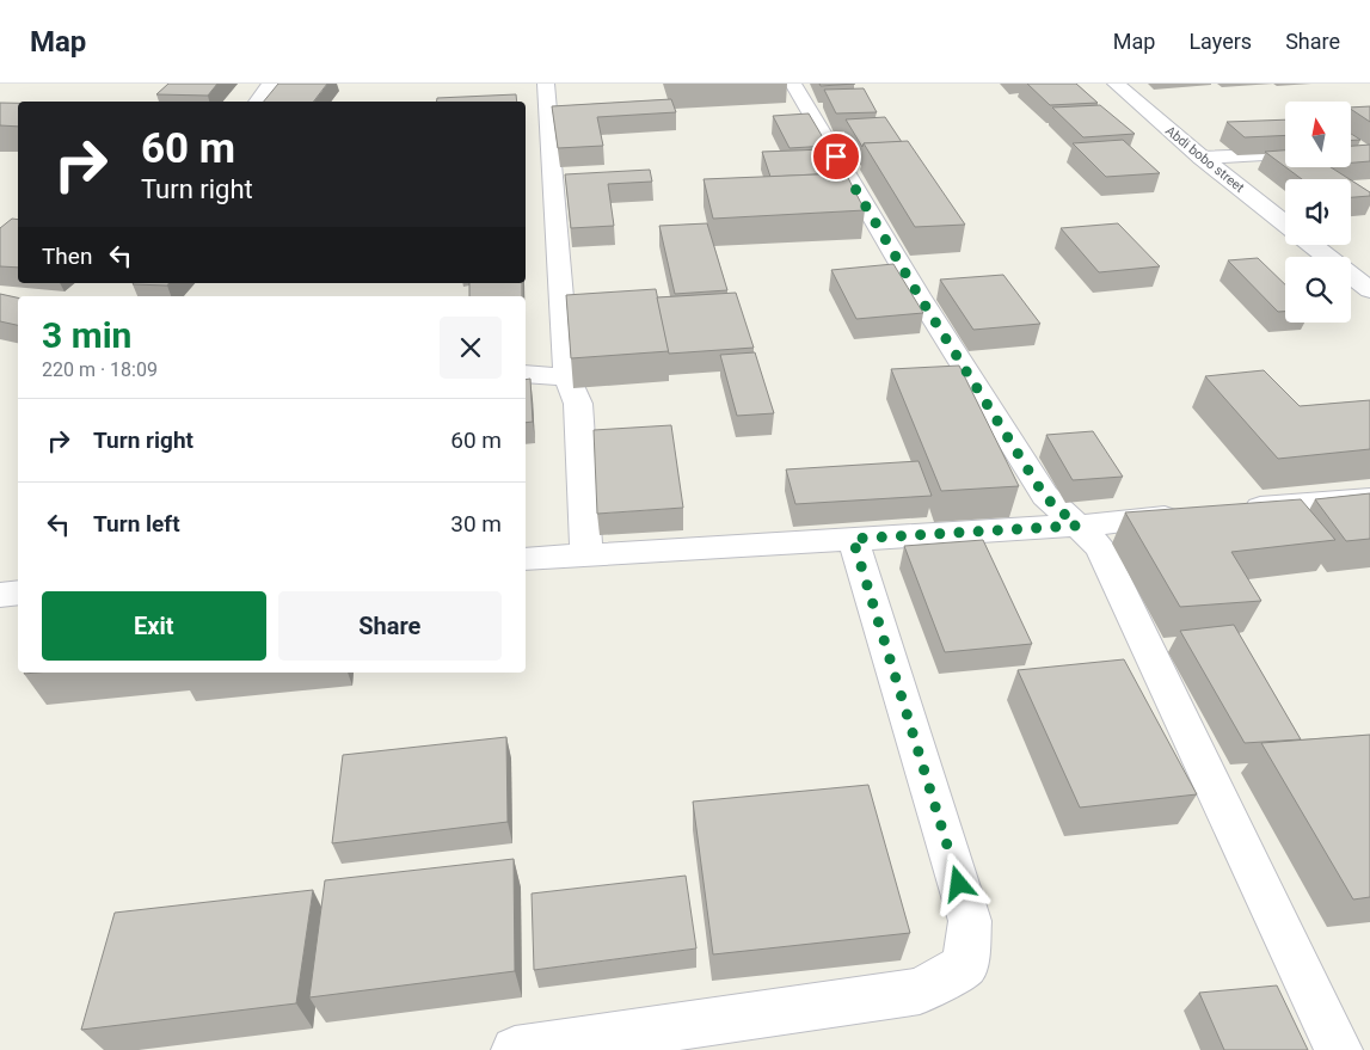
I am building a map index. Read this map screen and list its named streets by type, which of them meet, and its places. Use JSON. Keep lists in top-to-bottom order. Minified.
{"streets":{"street":["Abdi bobo street"]},"north":"top","page":{"header":"Map","nav":["Map","Layers","Share"],"turn":["60 m","Turn right"],"then":"Then","heading":["3 min","220 m · 18:09"],"list":[{"name":"Turn right","value":"60 m"},{"name":"Turn left","value":"30 m"}],"buttons":["Exit","Share"]}}
